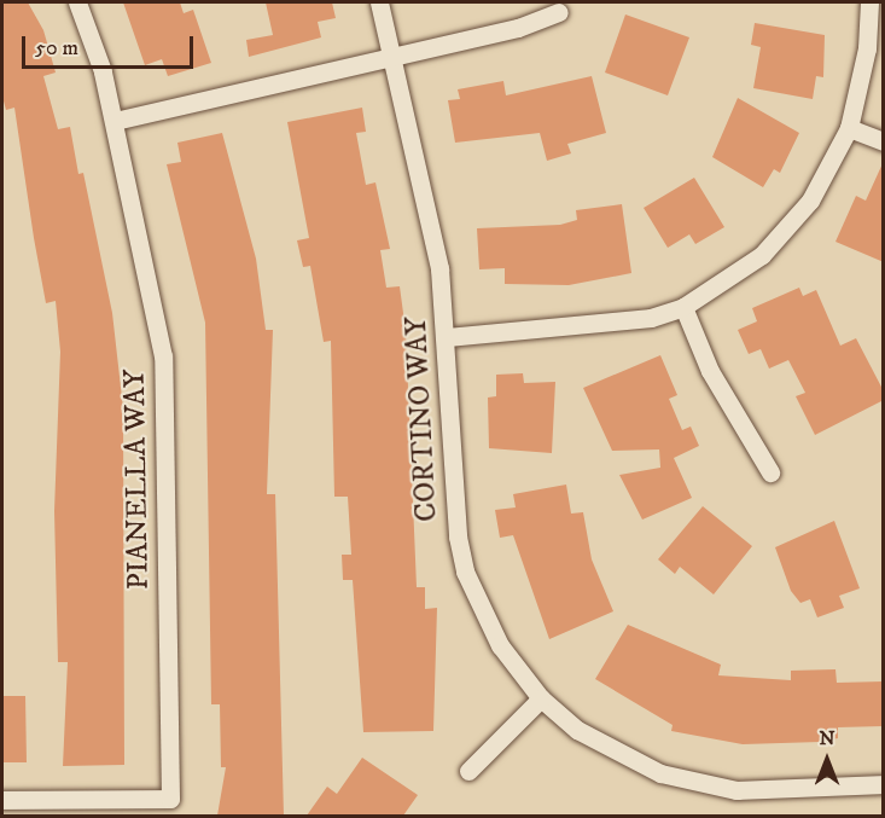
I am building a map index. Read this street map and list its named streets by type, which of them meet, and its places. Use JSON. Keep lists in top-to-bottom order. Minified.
{"streets":{"street":["CORTINO WAY","PIANELLA WAY"]},"scale_bar":"50 m","north":"top"}
